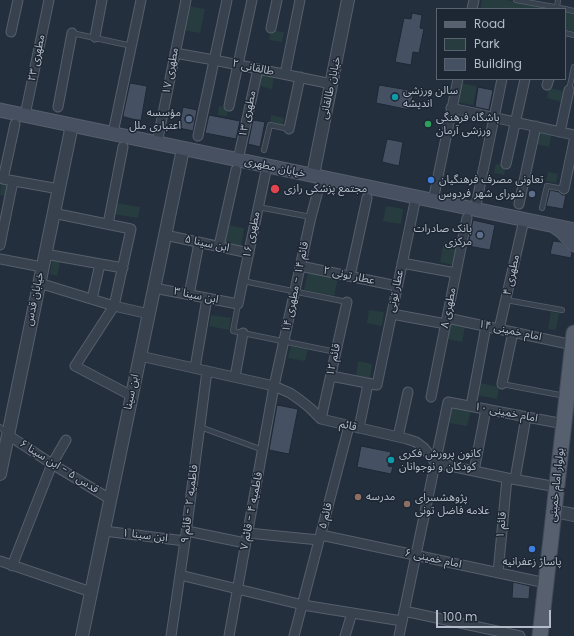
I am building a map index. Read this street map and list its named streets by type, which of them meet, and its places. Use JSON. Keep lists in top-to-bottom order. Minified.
{"streets":{"main road":["خیابان مطهری","بولوار امام خمینی"],"street":["مطهری ۲۳","طالقانی ۲","مطهری ۱۷","خیابان طالقانی","مطهری ۱۳","مطهری ۱۶","ابن سینا ۵","مطهری ۴","عطار تونی ۲","قائم ۱۴ - مطهری ۱۴","عطار تونی","ابن سینا ۳","خیابان قدس","مطهری ۸","امام خمینی ۱۴","قائم ۱۲","ابن سینا","امام خمینی ۱۰","قائم","قدس ۵ - ابن سینا ۶","فاطمیه ۲ - قائم ۹","فاطمیه ۴ - قائم ۷","قائم ۵","قائم ۱","ابن سینا ۱","امام خمینی ۶"]},"crossings":[["مطهری ۲۳","خیابان مطهری"],["طالقانی ۲","مطهری ۱۷"],["طالقانی ۲","خیابان طالقانی"],["طالقانی ۲","مطهری ۱۳"],["مطهری ۱۷","خیابان مطهری"],["خیابان طالقانی","خیابان مطهری"],["مطهری ۱۳","خیابان مطهری"],["مطهری ۱۳","ابن سینا ۵"],["خیابان مطهری","مطهری ۱۶"],["خیابان مطهری","مطهری ۴"],["خیابان مطهری","عطار تونی"],["خیابان مطهری","خیابان قدس"],["خیابان مطهری","مطهری ۸"],["خیابان مطهری","ابن سینا"],["مطهری ۱۶","ابن سینا ۵"],["مطهری ۱۶","ابن سینا ۳"],["ابن سینا ۵","ابن سینا"],["مطهری ۴","امام خمینی ۱۴"],["عطار تونی ۲","قائم ۱۴ - مطهری ۱۴"],["عطار تونی ۲","عطار تونی"],["قائم ۱۴ - مطهری ۱۴","قائم"],["قائم ۱۴ - مطهری ۱۴","فاطمیه ۴ - قائم ۷"],["عطار تونی","امام خمینی ۱۴"],["عطار تونی","قائم"],["ابن سینا ۳","ابن سینا"],["خیابان قدس","قدس ۵ - ابن سینا ۶"],["مطهری ۸","امام خمینی ۱۴"],["امام خمینی ۱۴","بولوار امام خمینی"],["قائم ۱۲","قائم"],["ابن سینا","قائم"],["ابن سینا","قدس ۵ - ابن سینا ۶"],["ابن سینا","ابن سینا ۱"],["امام خمینی ۱۰","قائم"],["امام خمینی ۱۰","بولوار امام خمینی"],["امام خمینی ۱۰","قائم ۱"],["قائم","فاطمیه ۲ - قائم ۹"],["قائم","فاطمیه ۴ - قائم ۷"],["قائم","قائم ۵"],["بولوار امام خمینی","امام خمینی ۶"],["فاطمیه ۲ - قائم ۹","ابن سینا ۱"],["فاطمیه ۴ - قائم ۷","امام خمینی ۶"],["قائم ۵","امام خمینی ۶"],["قائم ۱","امام خمینی ۶"]],"places":["سالن ورزشی اندیشه","مؤسسه اعتباری ملل","باشگاه فرهنگی ورزشی آرمان","تعاونی مصرف فرهنگیان","مجتمع پزشکی رازی","شورای شهر فردوس","بانک صادرات مرکزی","کانون پرورش فکری کودکان و نوجوانان","مدرسه","پژوهشسرای علامه فاضل تونی","پاساژ زعفرانیه"],"legend":["Road","Park","Building"],"scale_bar":"100 m"}
